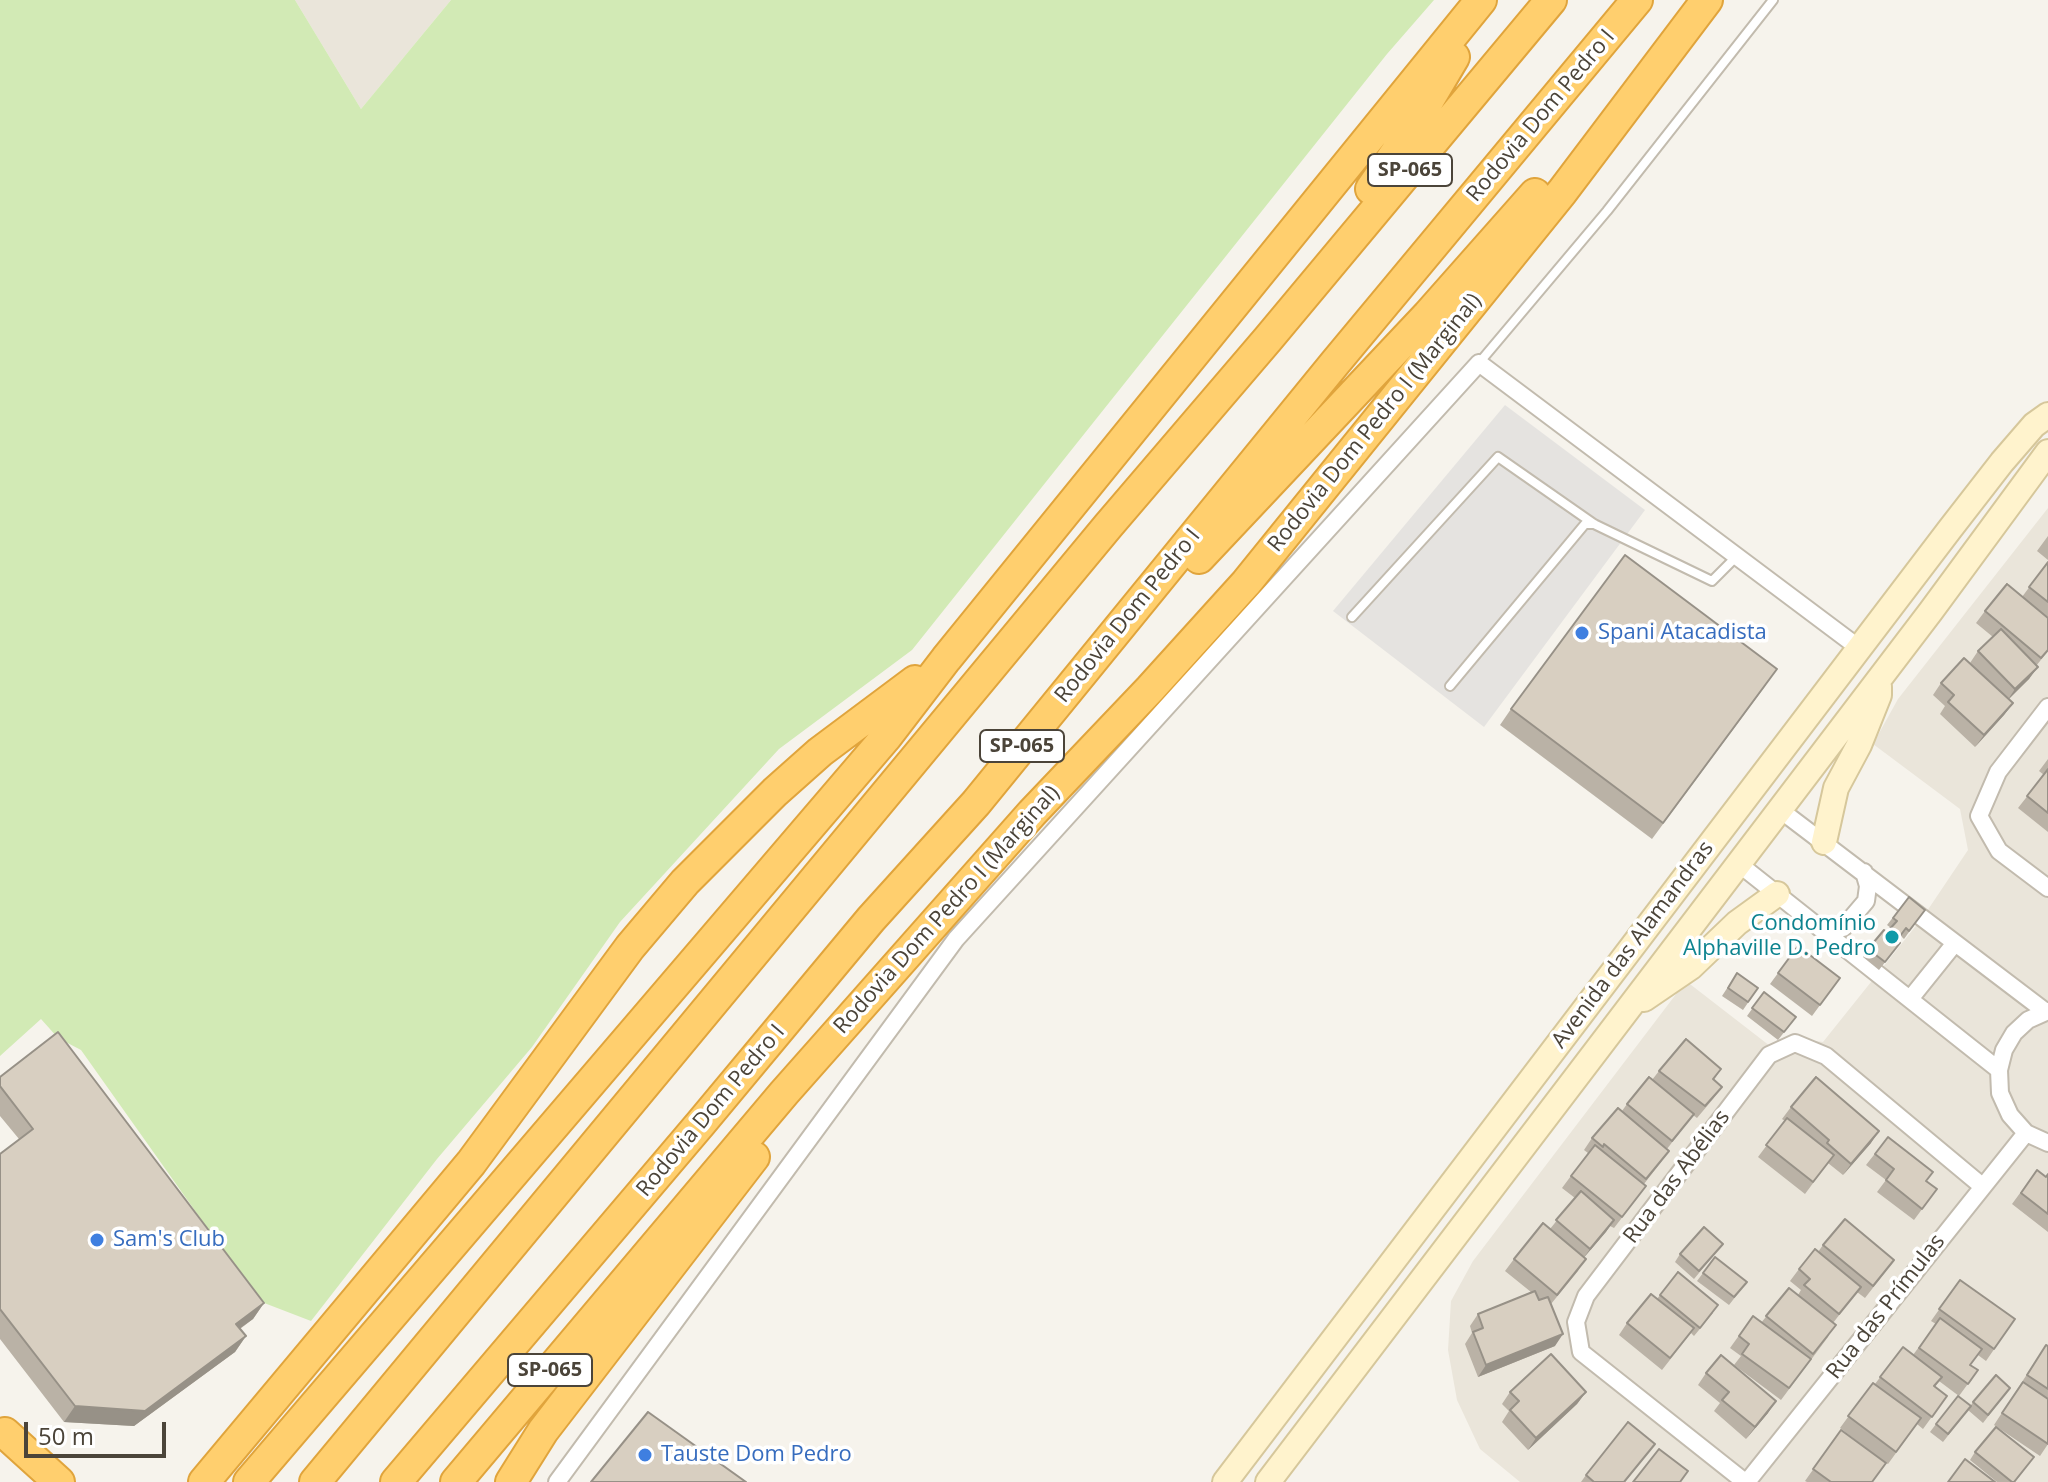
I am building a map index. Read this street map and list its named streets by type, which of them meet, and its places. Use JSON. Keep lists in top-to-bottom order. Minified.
{"streets":{"highway":["Rodovia Dom Pedro I","SP-065","Rodovia Dom Pedro I (Marginal)"],"street":["Avenida das Alamandras","Rua das Abélias","Rua das Prímulas"]},"crossings":[["Rua das Abélias","Rua das Prímulas"]],"places":["Spani Atacadista","Condomínio Alphaville D. Pedro","Sam's Club","Tauste Dom Pedro"],"scale_bar":"50 m"}
